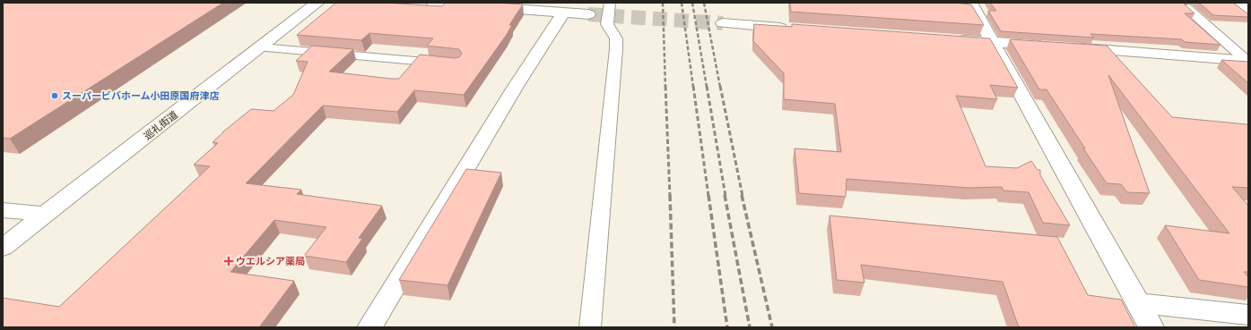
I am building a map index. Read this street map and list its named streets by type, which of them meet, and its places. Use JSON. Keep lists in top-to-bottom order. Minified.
{"streets":{"street":["巡礼街道"]},"places":{"other":["スーパービバホーム小田原国府津店"],"health":["ウエルシア薬局"]}}
